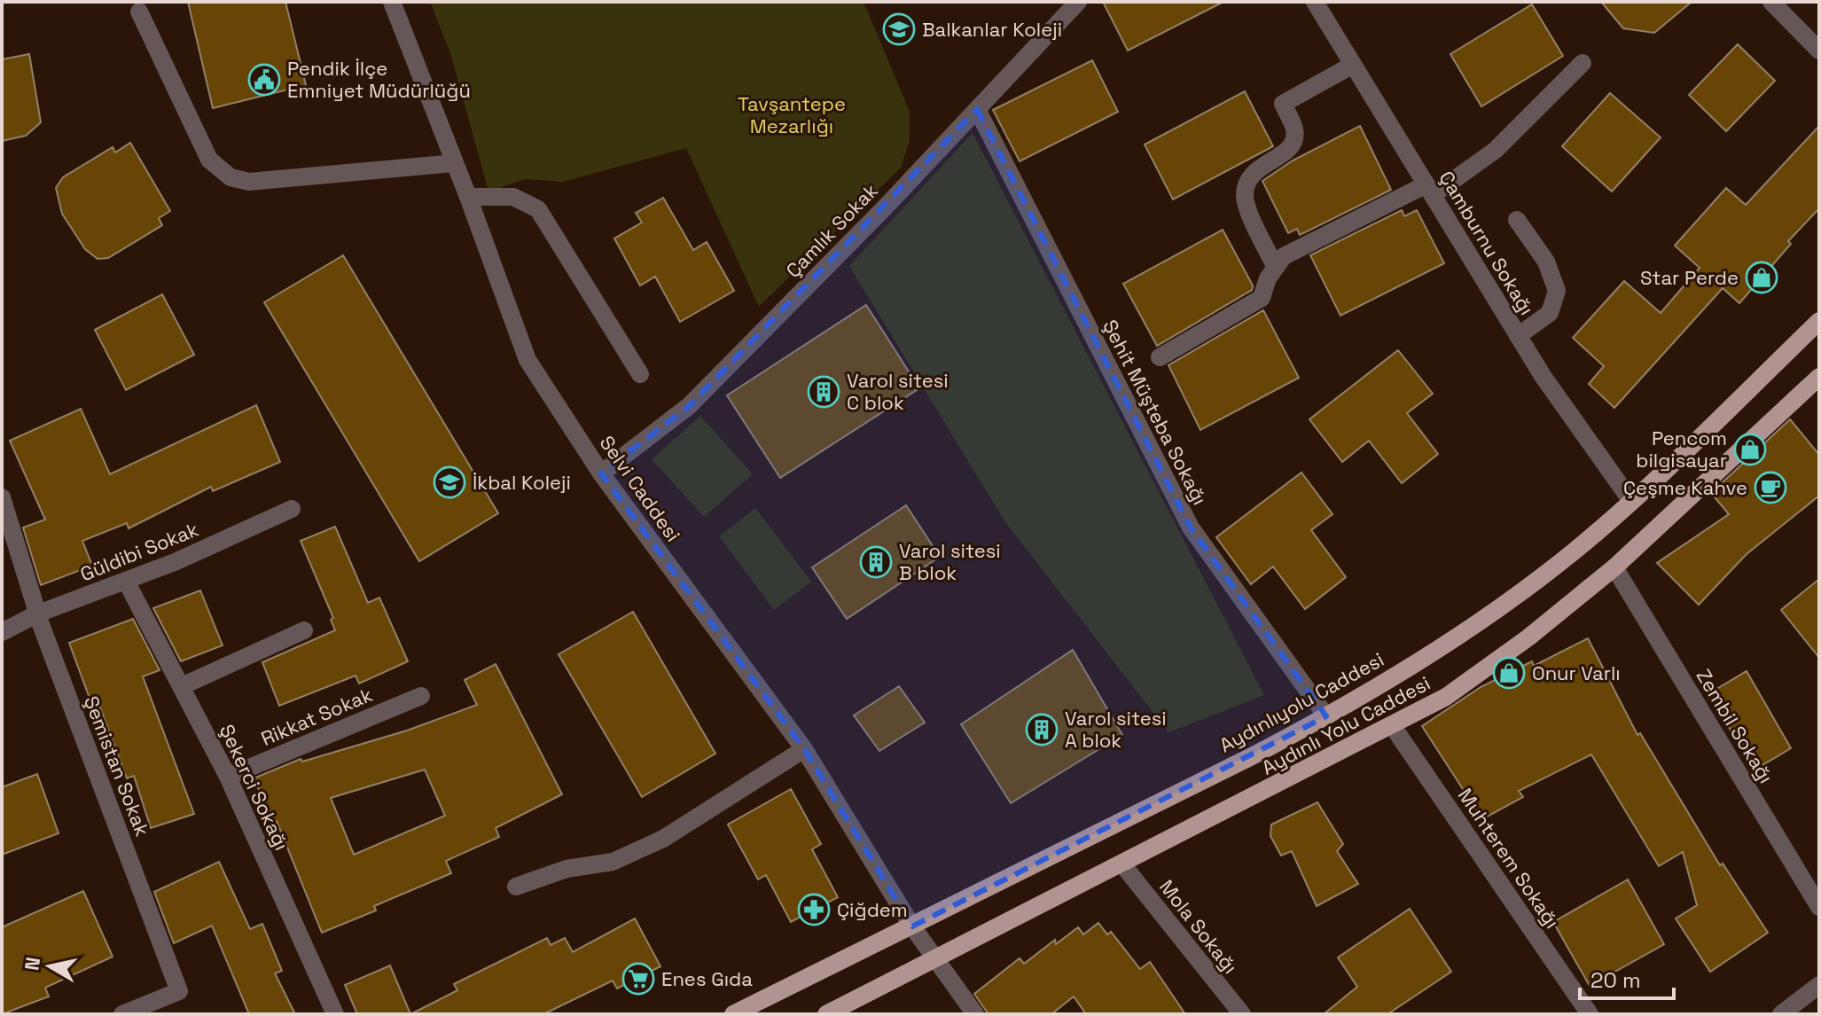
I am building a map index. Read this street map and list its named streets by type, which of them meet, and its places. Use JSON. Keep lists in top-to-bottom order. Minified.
{"streets":{"main road":["Aydınlıyolu Caddesi","Aydınlı Yolu Caddesi"],"street":["Çamlık Sokak","Çamburnu Sokağı","Şehit Müşteba Sokağı","Selvi Caddesi","Güldibi Sokak","Rikkat Sokak","Zembil Sokağı","Şemistan Sokak","Şekerci Sokağı","Muhterem Sokağı","Mola Sokağı"]},"crossings":[["Çamlık Sokak","Şehit Müşteba Sokağı"],["Çamlık Sokak","Selvi Caddesi"],["Çamburnu Sokağı","Aydınlıyolu Caddesi"],["Şehit Müşteba Sokağı","Aydınlıyolu Caddesi"],["Selvi Caddesi","Aydınlıyolu Caddesi"],["Selvi Caddesi","Aydınlı Yolu Caddesi"],["Güldibi Sokak","Şemistan Sokak"],["Güldibi Sokak","Şekerci Sokağı"],["Rikkat Sokak","Şekerci Sokağı"],["Aydınlı Yolu Caddesi","Zembil Sokağı"],["Aydınlı Yolu Caddesi","Muhterem Sokağı"],["Aydınlı Yolu Caddesi","Mola Sokağı"]],"parks":["Tavşantepe Mezarlığı"],"places":{"school or university":["Balkanlar Koleji","İkbal Koleji"],"public building":["Pendik İlçe Emniyet Müdürlüğü"],"shop":["Star Perde","Pencom bilgisayar","Onur Varlı"],"building":["Varol sitesi C blok","Varol sitesi B blok","Varol sitesi A blok"],"cafe":["Çeşme Kahve"],"pharmacy":["Çiğdem"],"supermarket":["Enes Gıda"]},"scale_bar":"20 m","north":"left"}
